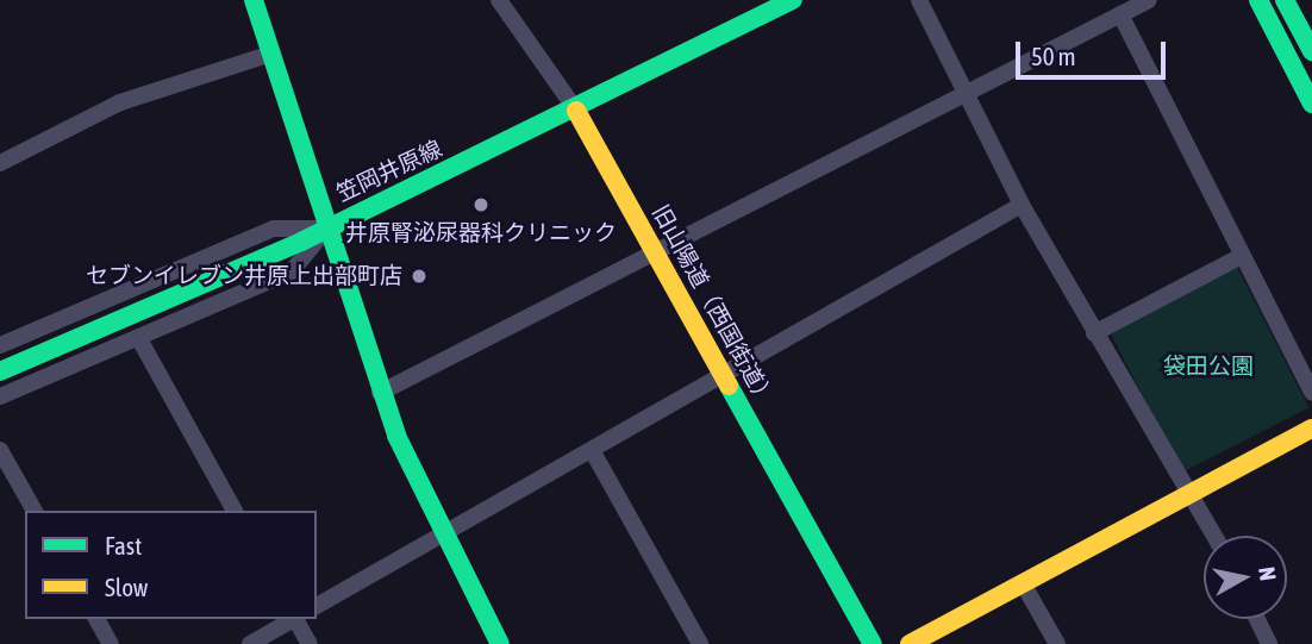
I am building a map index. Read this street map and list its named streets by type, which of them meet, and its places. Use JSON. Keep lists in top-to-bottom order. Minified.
{"streets":{"main road":["笠岡井原線","旧山陽道（西国街道）"]},"crossings":[["笠岡井原線","旧山陽道（西国街道）"]],"parks":["袋田公園"],"places":["井原腎泌尿器科クリニック","セブンイレブン井原上出部町店"],"legend":["Fast","Slow"],"scale_bar":"50 m","north":"right"}
